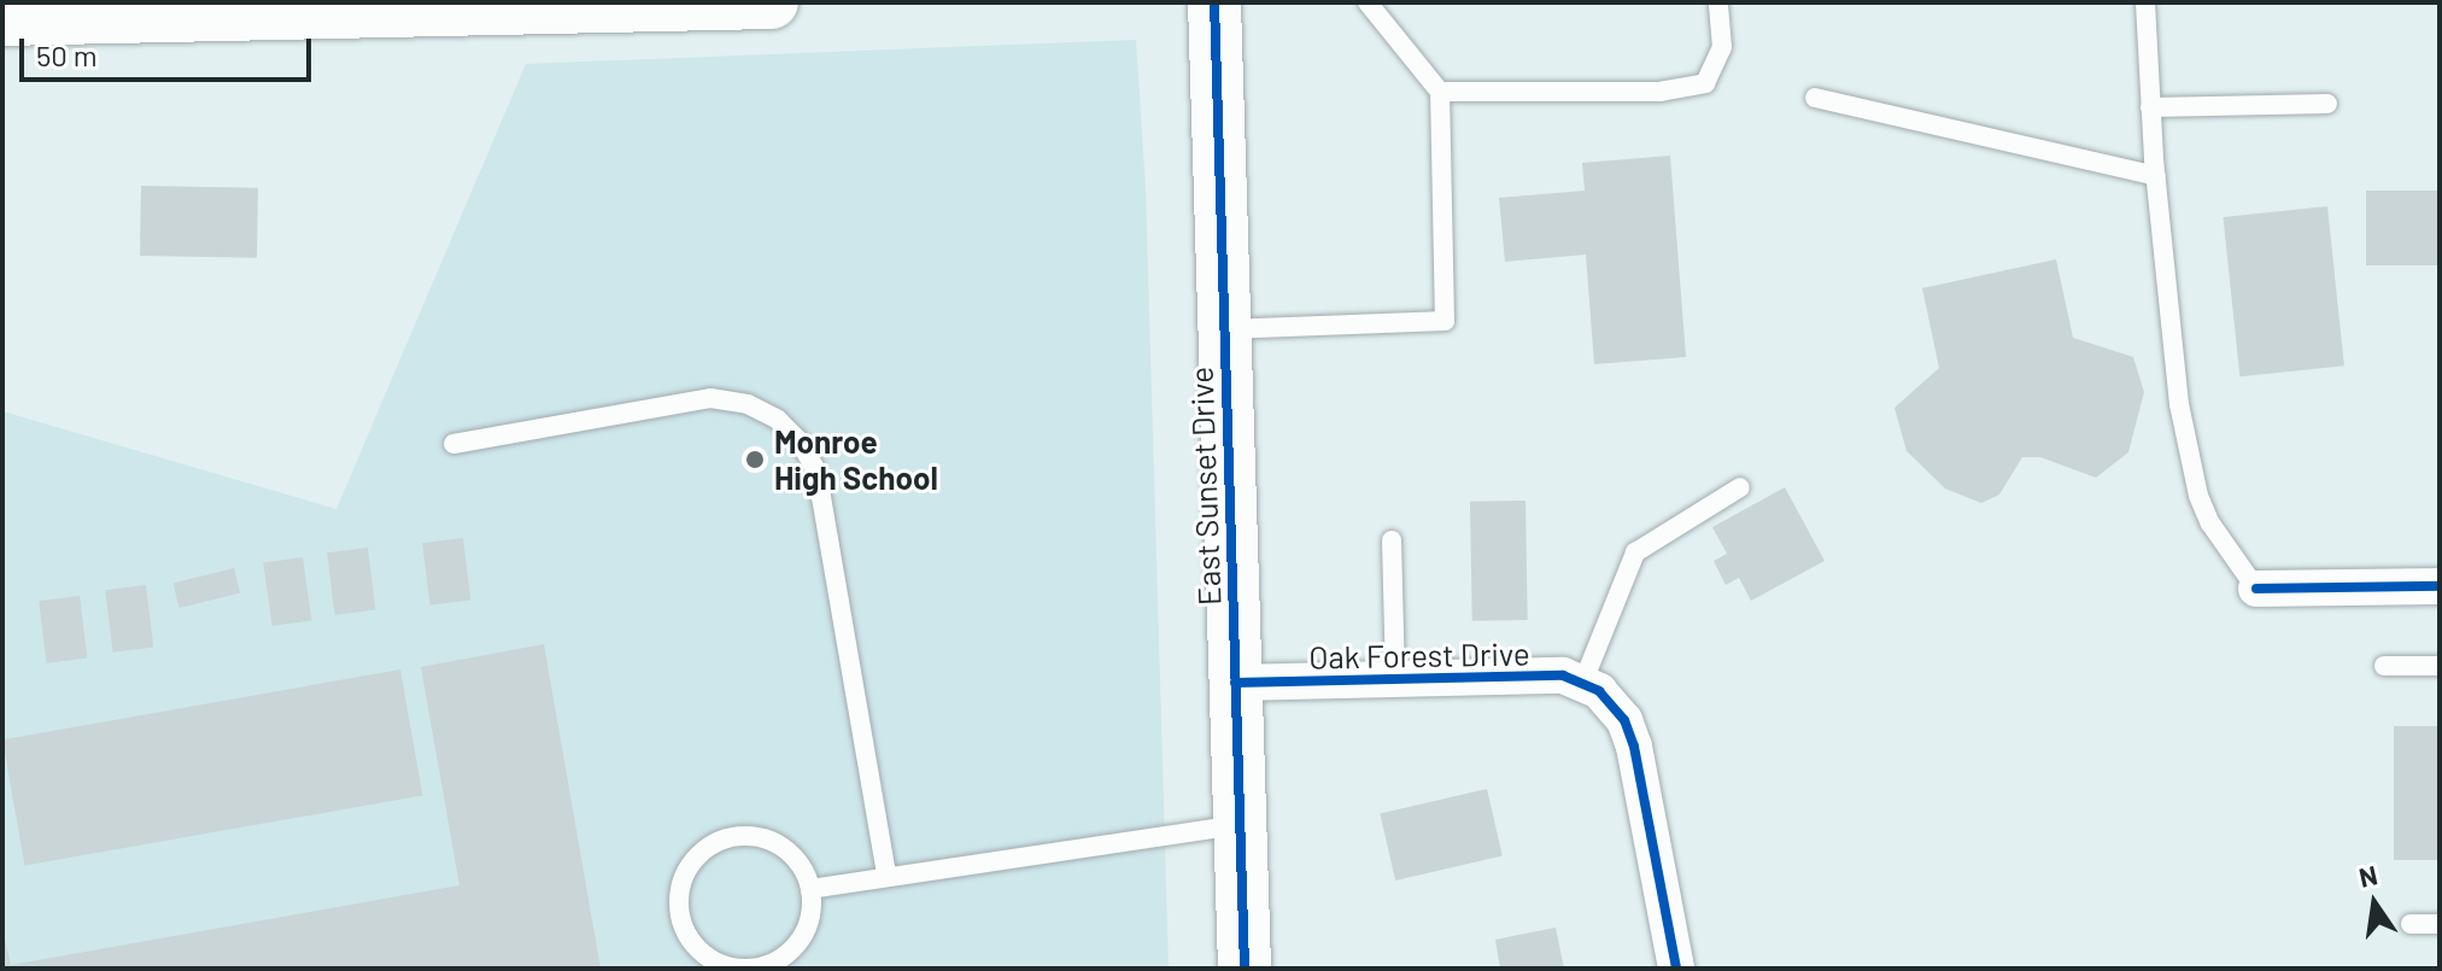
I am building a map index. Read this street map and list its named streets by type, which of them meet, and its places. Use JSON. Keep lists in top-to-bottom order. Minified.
{"streets":{"street":["East Sunset Drive","Oak Forest Drive"]},"crossings":[["East Sunset Drive","Oak Forest Drive"]],"places":["Monroe High School"],"scale_bar":"50 m","north":"top"}
